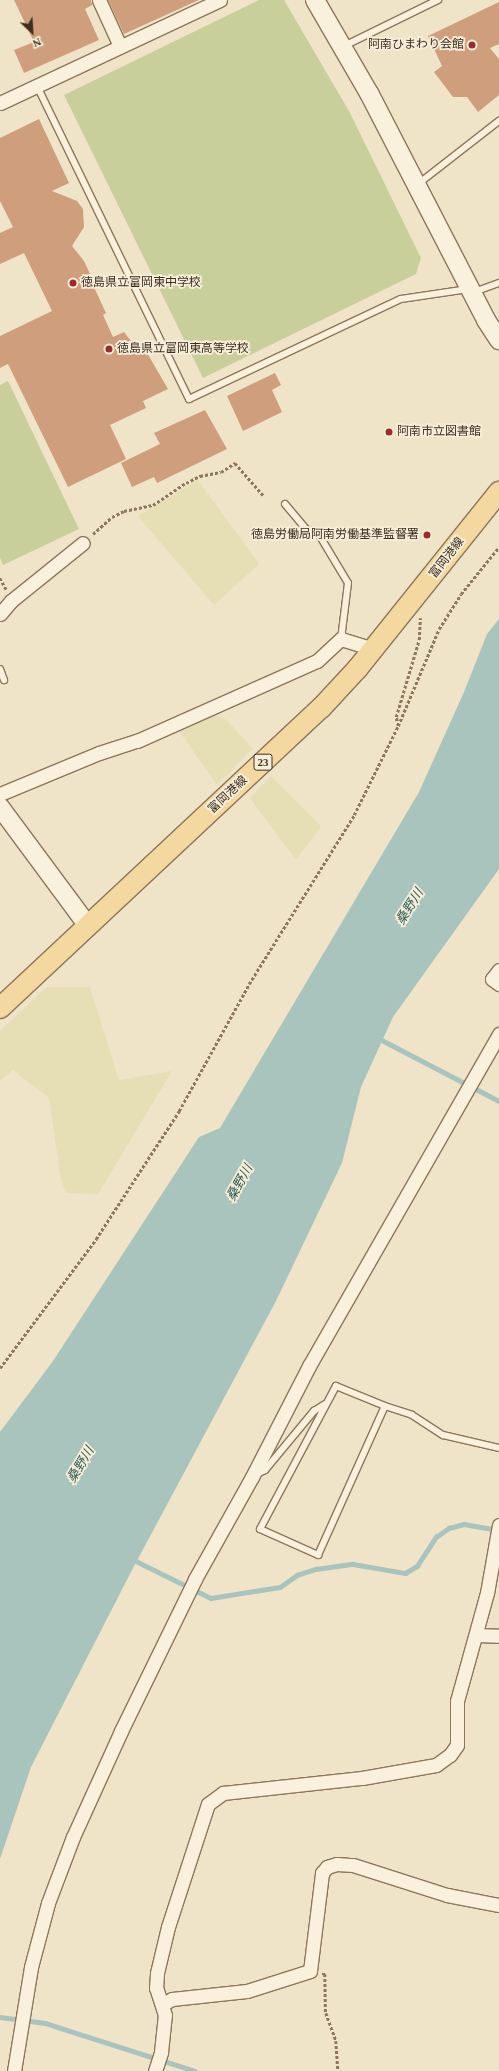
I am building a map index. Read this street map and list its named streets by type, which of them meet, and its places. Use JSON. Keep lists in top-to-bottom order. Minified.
{"streets":{"main road":["富岡港線","23"]},"water":["桑野川"],"places":["阿南ひまわり会館","徳島県立富岡東中学校","徳島県立富岡東高等学校","阿南市立図書館","徳島労働局阿南労働基準監督署"],"north":"bottom right"}
